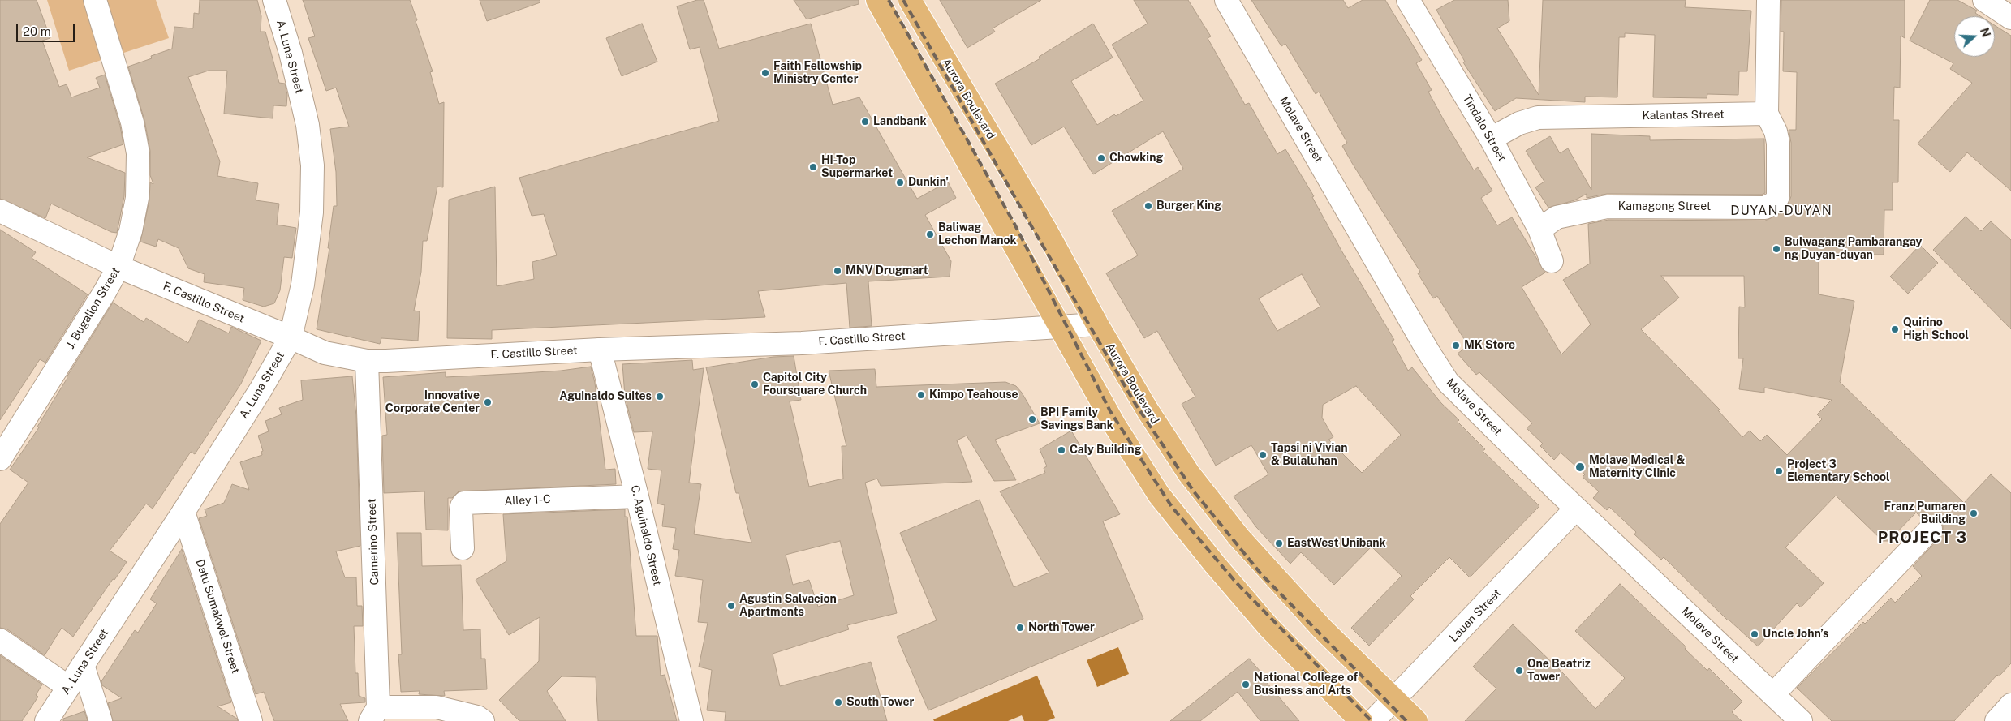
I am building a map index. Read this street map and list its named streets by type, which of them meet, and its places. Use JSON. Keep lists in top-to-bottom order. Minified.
{"streets":{"main road":["Aurora Boulevard"],"street":["A. Luna Street","Kalantas Street","Tindalo Street","Molave Street","Kamagong Street","F. Castillo Street","J. Bugallon Street","Alley 1-C","C. Aguinaldo Street","Camerino Street","Lauan Street","Datu Sumakwel Street"]},"crossings":[["A. Luna Street","F. Castillo Street"],["A. Luna Street","Datu Sumakwel Street"],["Aurora Boulevard","F. Castillo Street"],["Aurora Boulevard","Lauan Street"],["Kalantas Street","Tindalo Street"],["Kalantas Street","Kamagong Street"],["Tindalo Street","Kamagong Street"],["Molave Street","Lauan Street"],["F. Castillo Street","J. Bugallon Street"],["F. Castillo Street","C. Aguinaldo Street"],["F. Castillo Street","Camerino Street"],["Alley 1-C","C. Aguinaldo Street"]],"districts":["DUYAN-DUYAN","PROJECT 3"],"places":["Faith Fellowship Ministry Center","Landbank","Chowking","Hi-Top Supermarket","Dunkin'","Burger King","Baliwag Lechon Manok","Bulwagang Pambarangay ng Duyan-duyan","MNV Drugmart","Quirino High School","MK Store","Capitol City Foursquare Church","Kimpo Teahouse","Aguinaldo Suites","Innovative Corporate Center","BPI Family Savings Bank","Caly Building","Tapsi ni Vivian & Bulaluhan","Molave Medical & Maternity Clinic","Project 3 Elementary School","Franz Pumaren Building","EastWest Unibank","Agustin Salvacion Apartments","North Tower","Uncle John’s","One Beatriz Tower","National College of Business and Arts","South Tower"],"scale_bar":"20 m","north":"right"}
